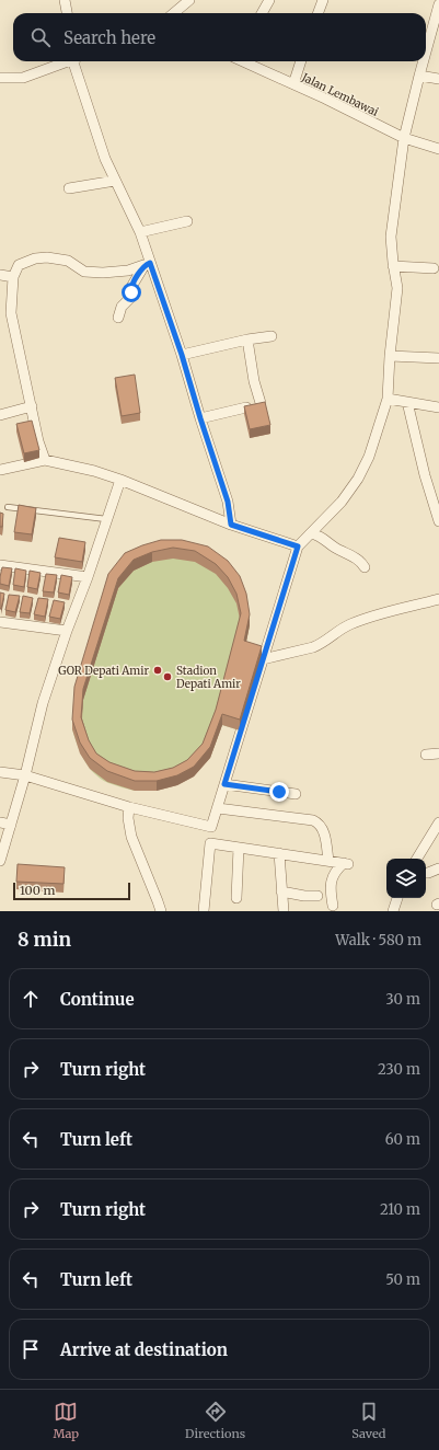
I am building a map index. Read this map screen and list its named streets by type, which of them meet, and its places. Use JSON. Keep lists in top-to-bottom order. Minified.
{"streets":{"street":["Jalan Lembawai"]},"places":["GOR Depati Amir","Stadion Depati Amir"],"scale_bar":"100 m","page":{"search":"Search here","scale":"100 m","heading":["8 min","Walk · 580 m"],"list":[["Continue","30 m"],["Turn right","230 m"],["Turn left","60 m"],["Turn right","210 m"],["Turn left","50 m"],"Arrive at destination"],"nav":["Map","Directions","Saved"]}}
